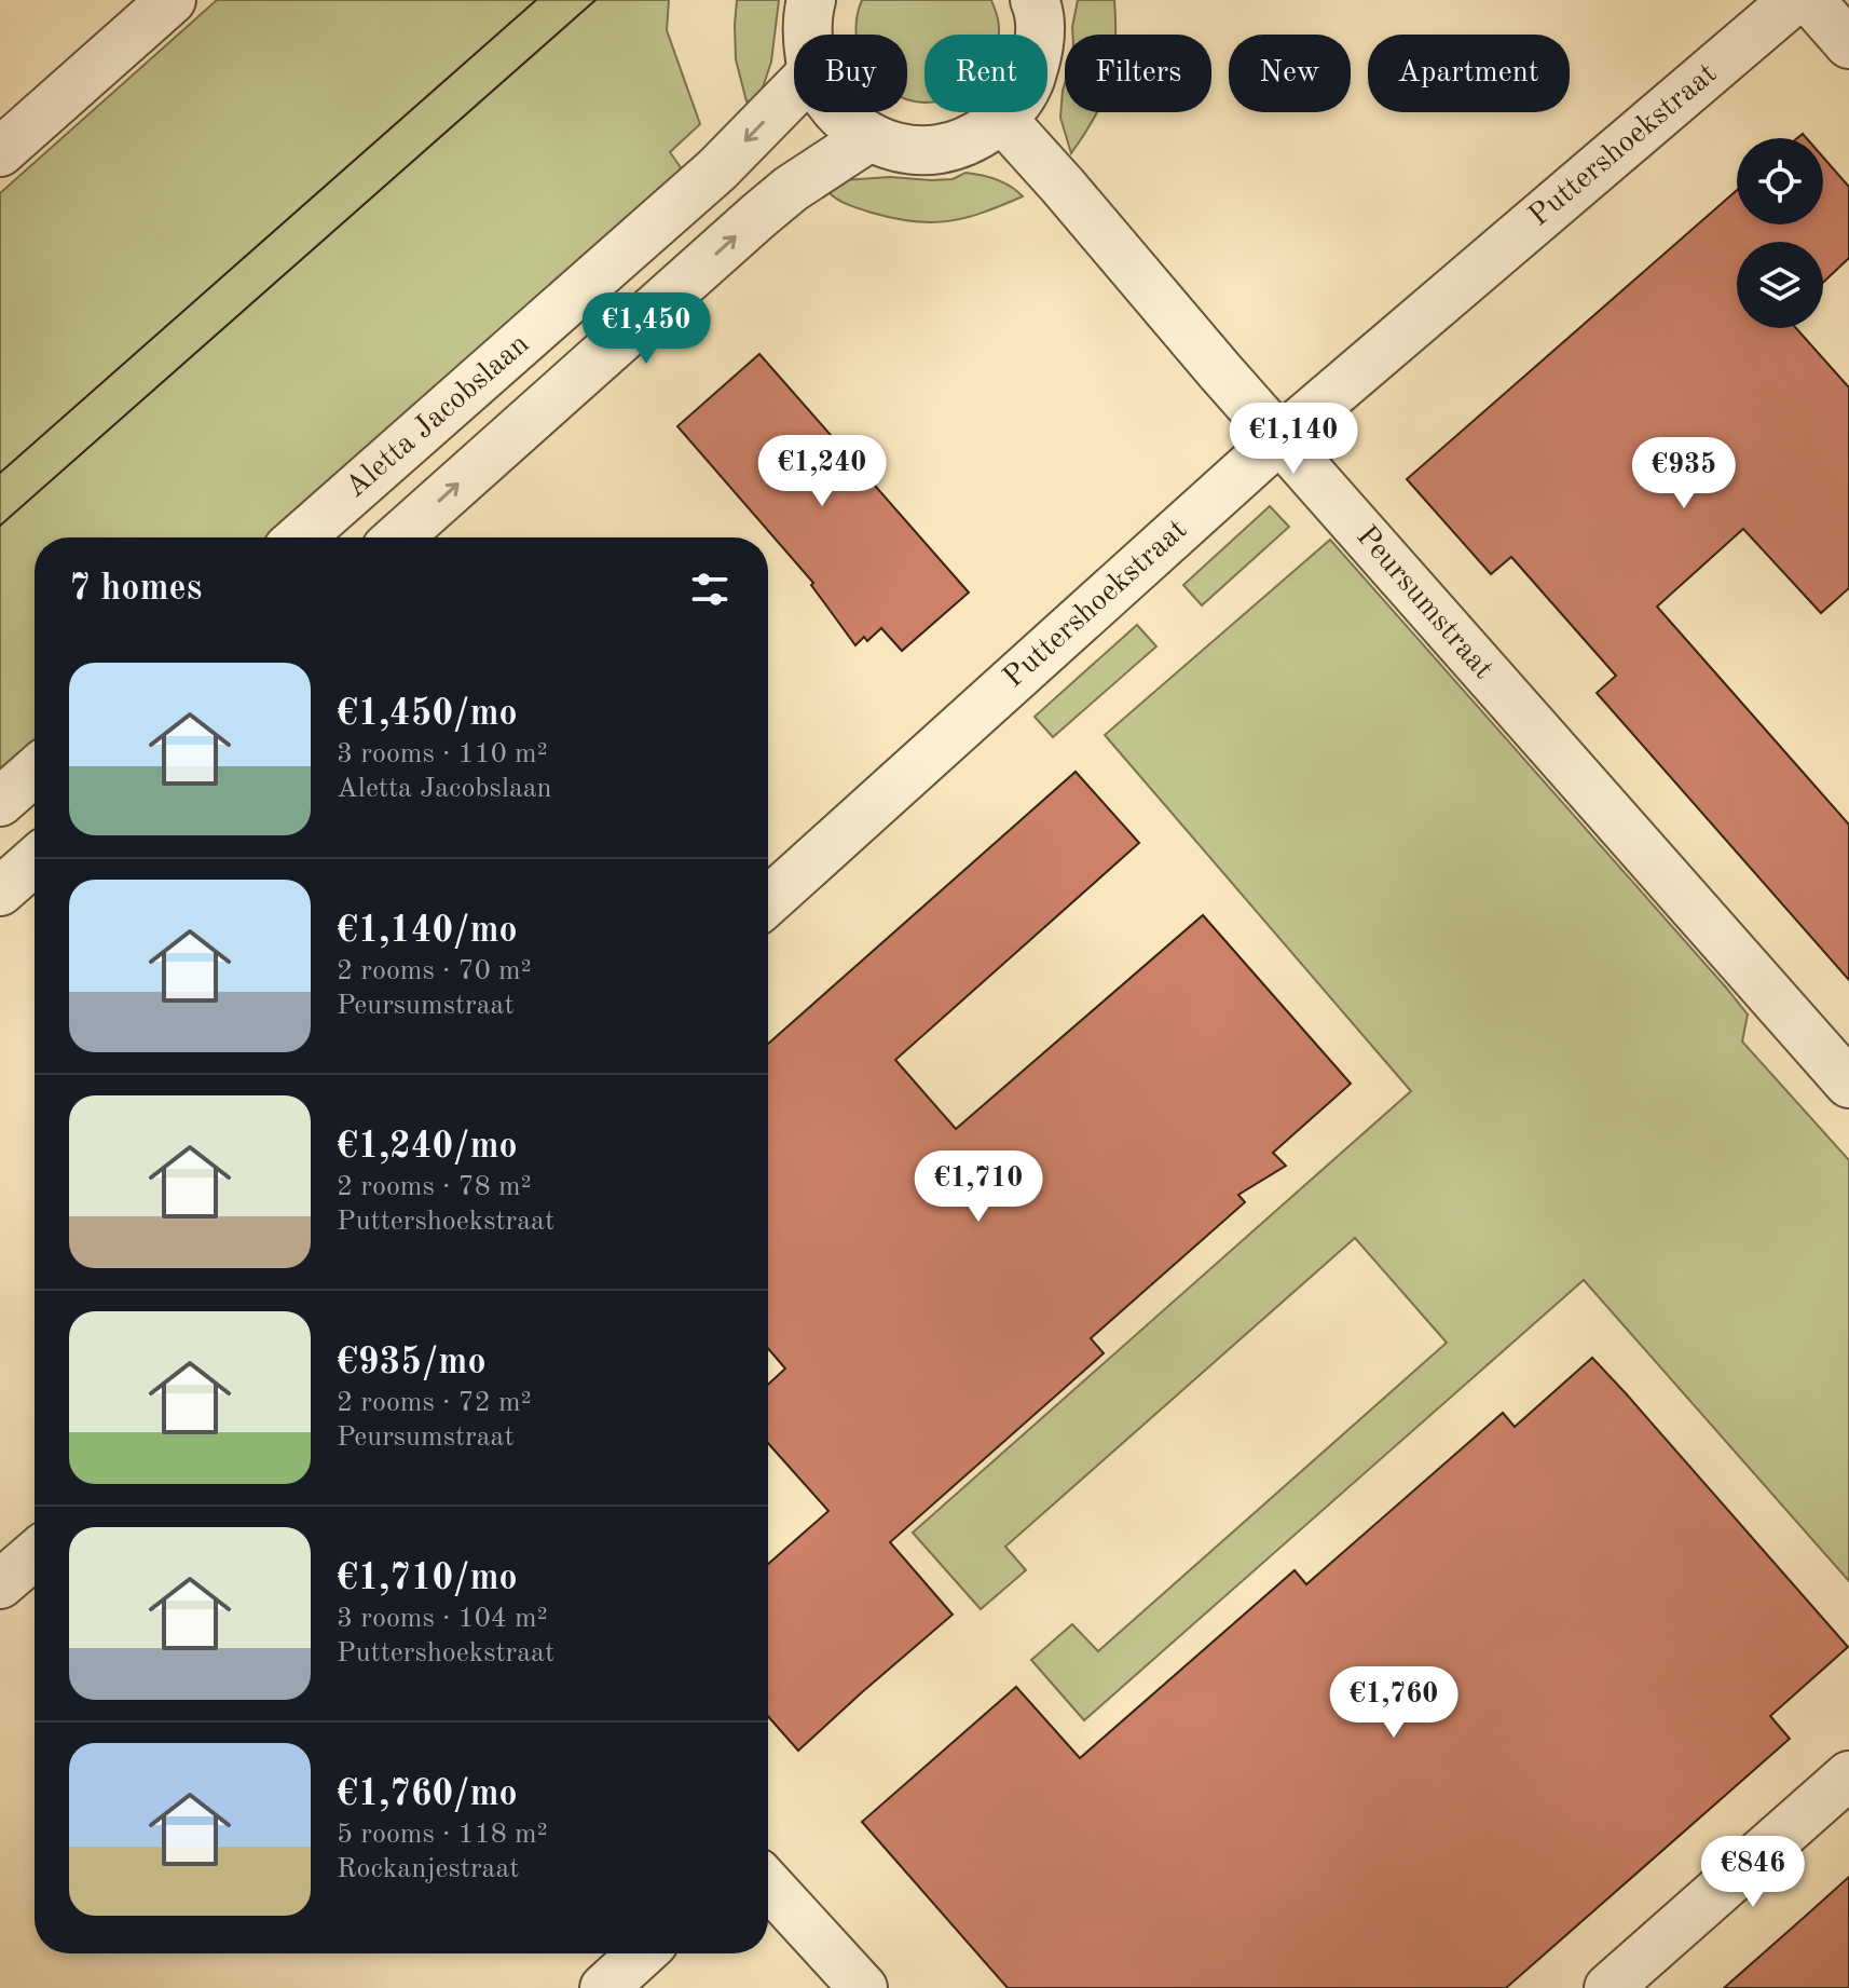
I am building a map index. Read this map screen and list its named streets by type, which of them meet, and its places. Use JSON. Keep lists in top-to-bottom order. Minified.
{"streets":{"street":["Puttershoekstraat","Aletta Jacobslaan","Peursumstraat"]},"crossings":[["Puttershoekstraat","Peursumstraat"]],"page":{"chip":["Buy","Rent","Filters","New","Apartment"],"price":["€1,450","€1,140","€1,240","€935","€1,710","€1,760","€846"],"heading":"7 homes","list":[{"name":"€1,450/mo","note":"3 rooms · 110 m² · Aletta Jacobslaan"},{"name":"€1,140/mo","note":"2 rooms · 70 m² · Peursumstraat"},{"name":"€1,240/mo","note":"2 rooms · 78 m² · Puttershoekstraat"},{"name":"€935/mo","note":"2 rooms · 72 m² · Peursumstraat"},{"name":"€1,710/mo","note":"3 rooms · 104 m² · Puttershoekstraat"},{"name":"€1,760/mo","note":"5 rooms · 118 m² · Rockanjestraat"}]}}
